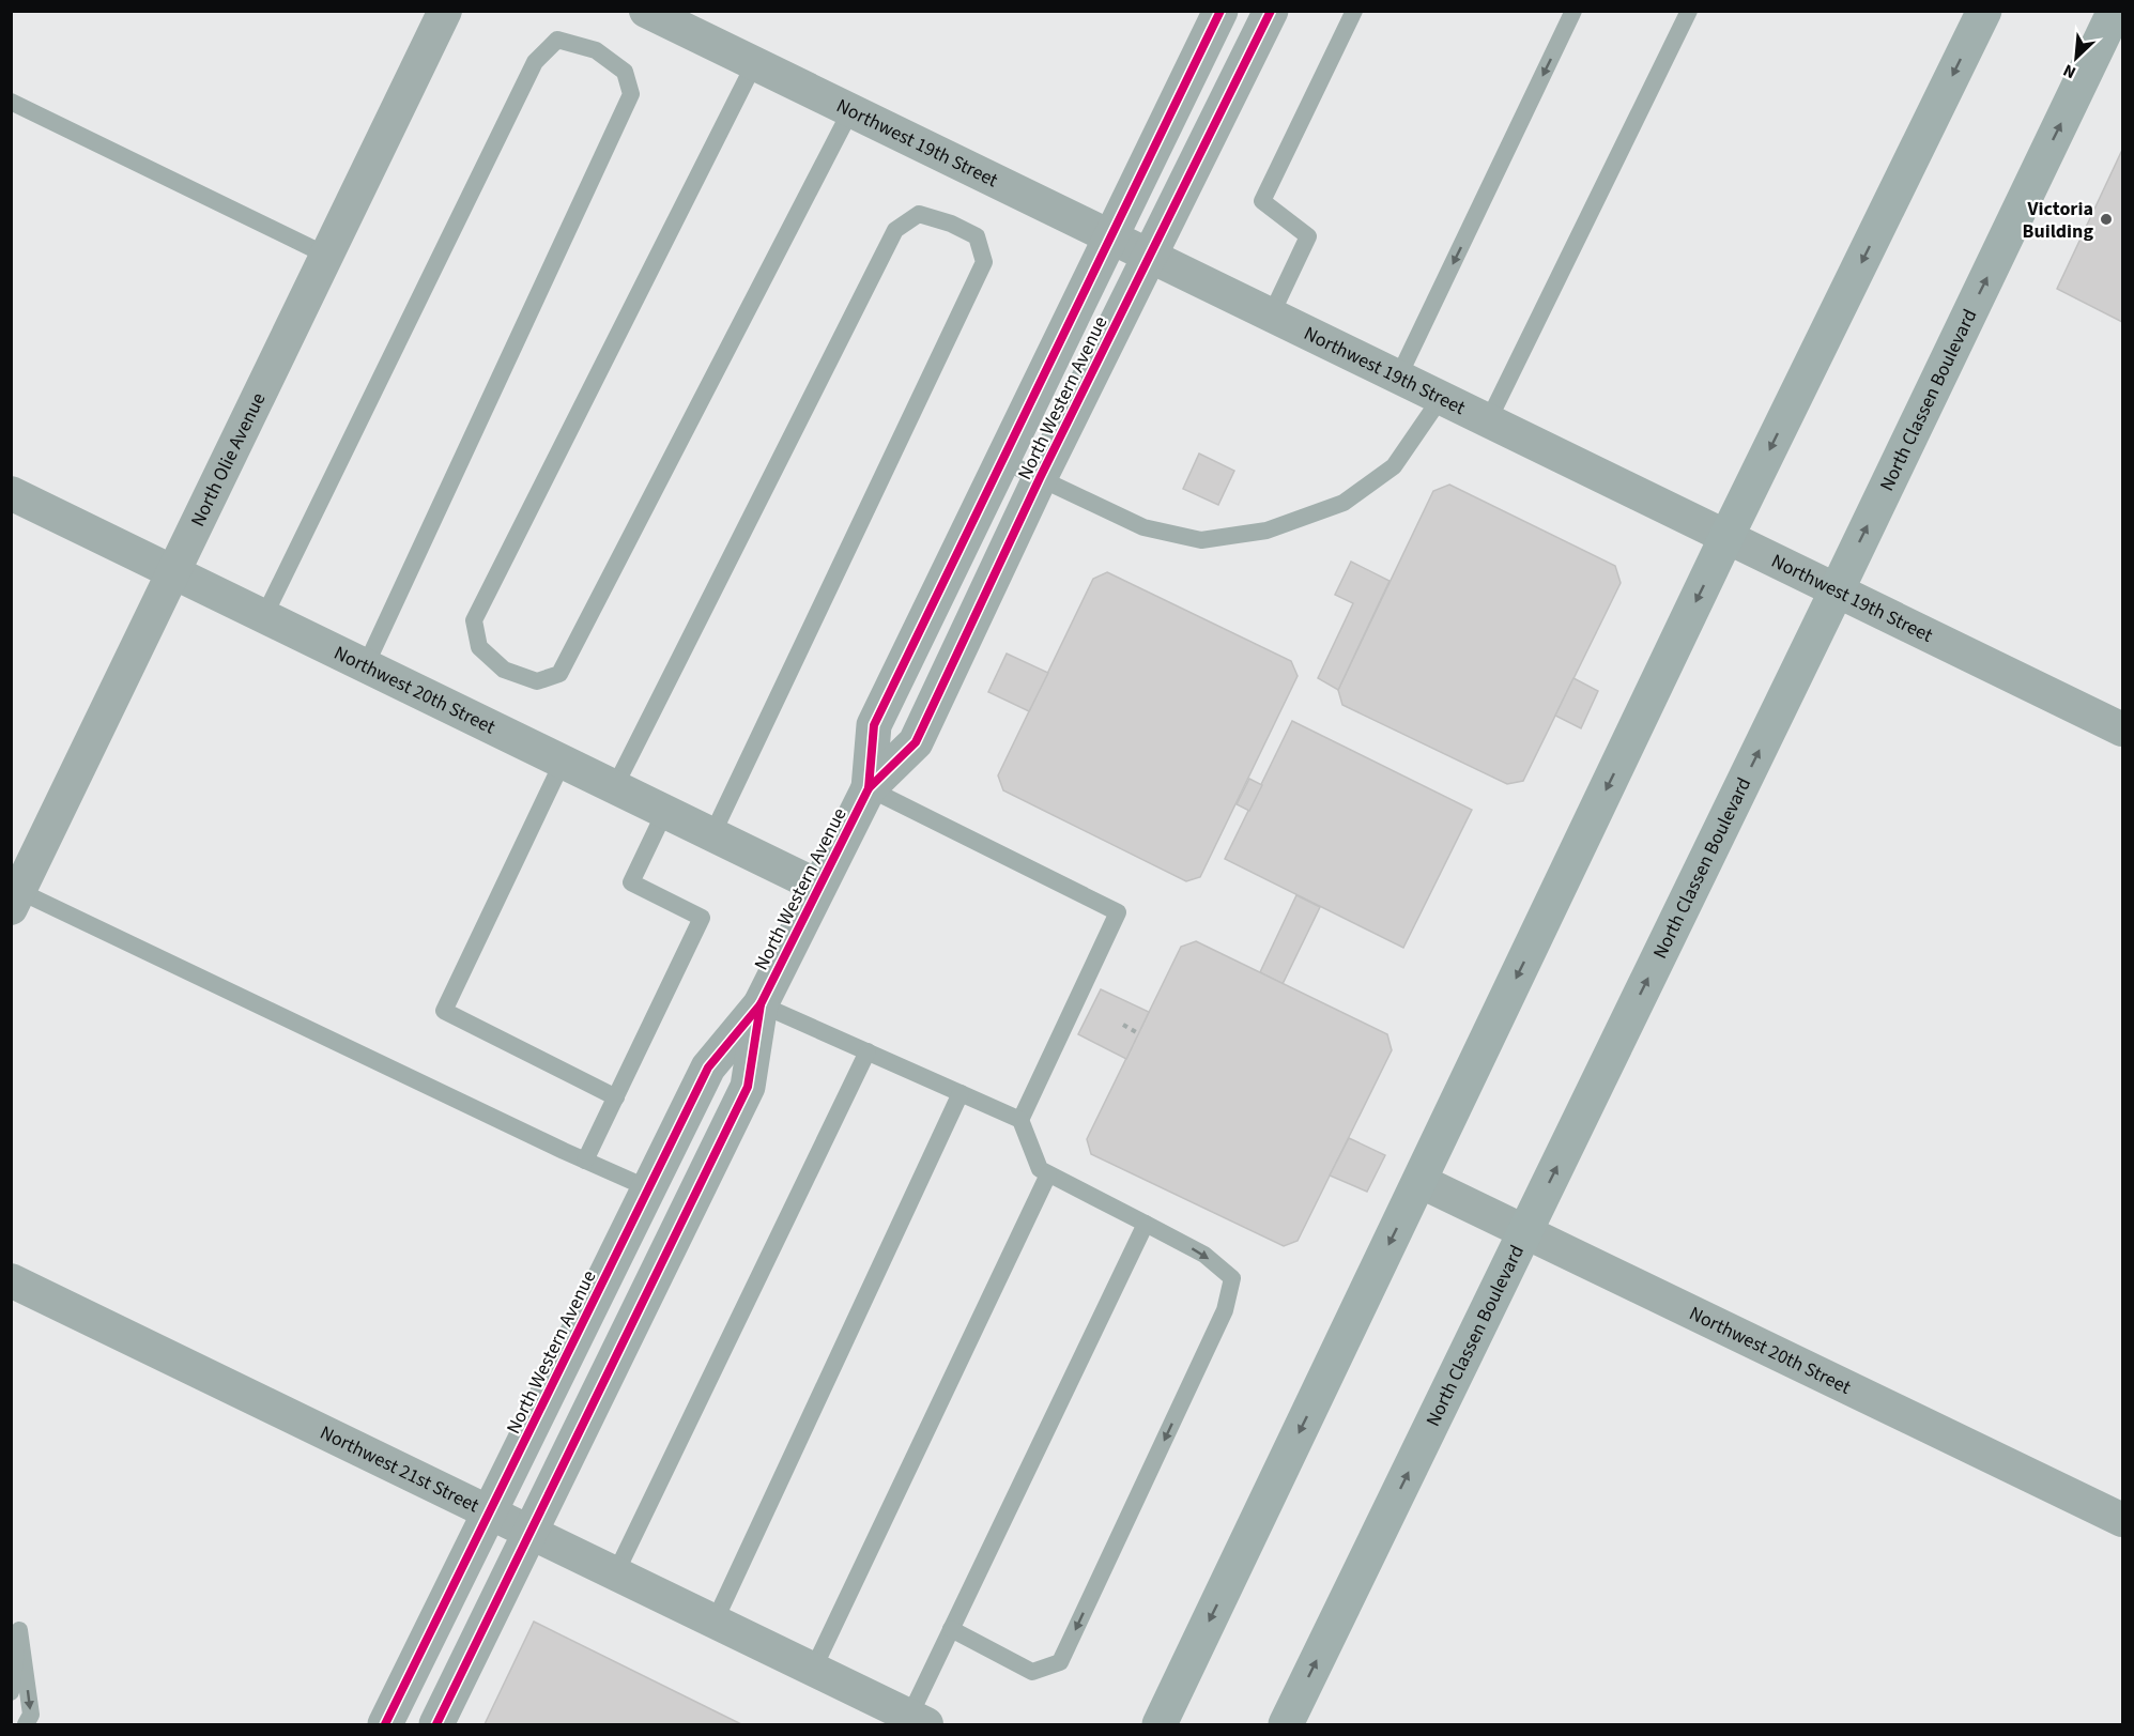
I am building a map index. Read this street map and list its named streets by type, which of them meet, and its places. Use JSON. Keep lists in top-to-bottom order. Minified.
{"streets":{"main road":["North Classen Boulevard"],"street":["Northwest 19th Street","North Western Avenue","North Olie Avenue","Northwest 20th Street","Northwest 21st Street"]},"crossings":[["Northwest 19th Street","North Western Avenue"],["Northwest 19th Street","North Classen Boulevard"],["North Western Avenue","Northwest 20th Street"],["North Western Avenue","Northwest 21st Street"],["North Classen Boulevard","Northwest 20th Street"],["North Olie Avenue","Northwest 20th Street"]],"places":["Victoria Building"],"north":"bottom left"}
